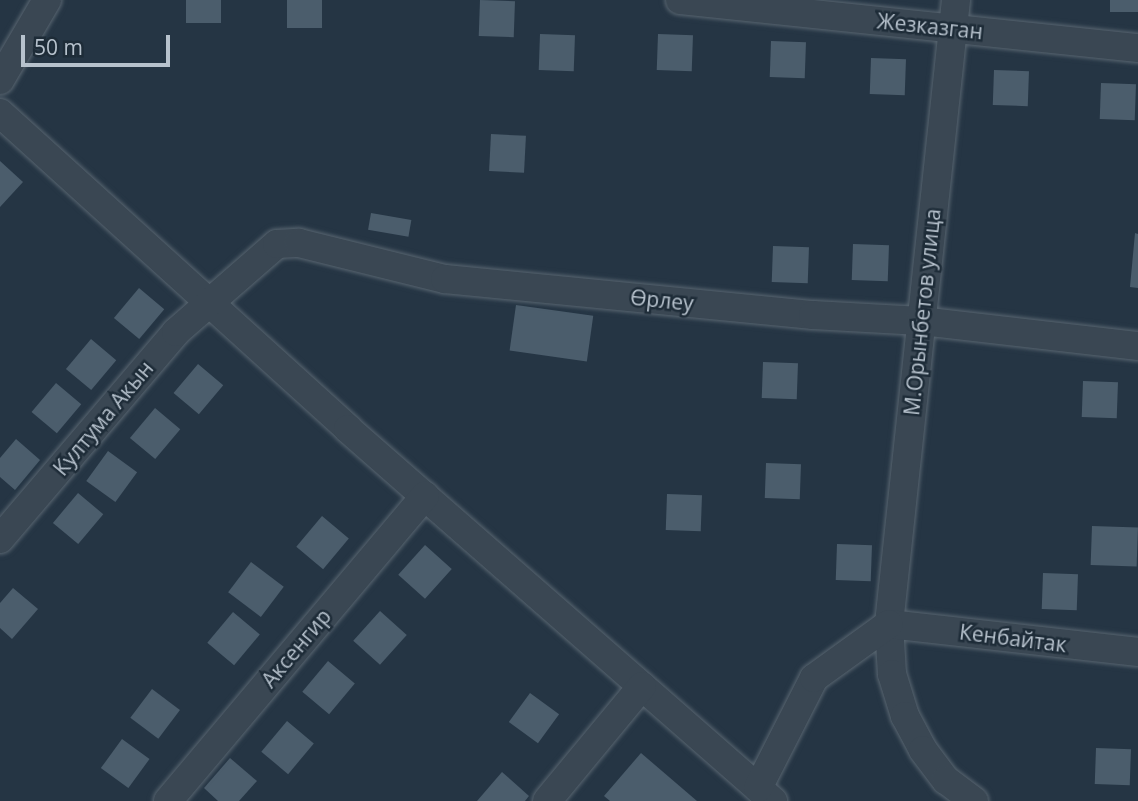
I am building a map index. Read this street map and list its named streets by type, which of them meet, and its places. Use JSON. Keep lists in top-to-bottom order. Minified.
{"streets":{"street":["Жезказган","Өрлеу","М.Орынбетов улица","Култума Акын","Кенбайтак","Аксенгир"]},"crossings":[["Жезказган","М.Орынбетов улица"],["Өрлеу","М.Орынбетов улица"],["Өрлеу","Култума Акын"],["М.Орынбетов улица","Кенбайтак"]],"scale_bar":"50 m"}
